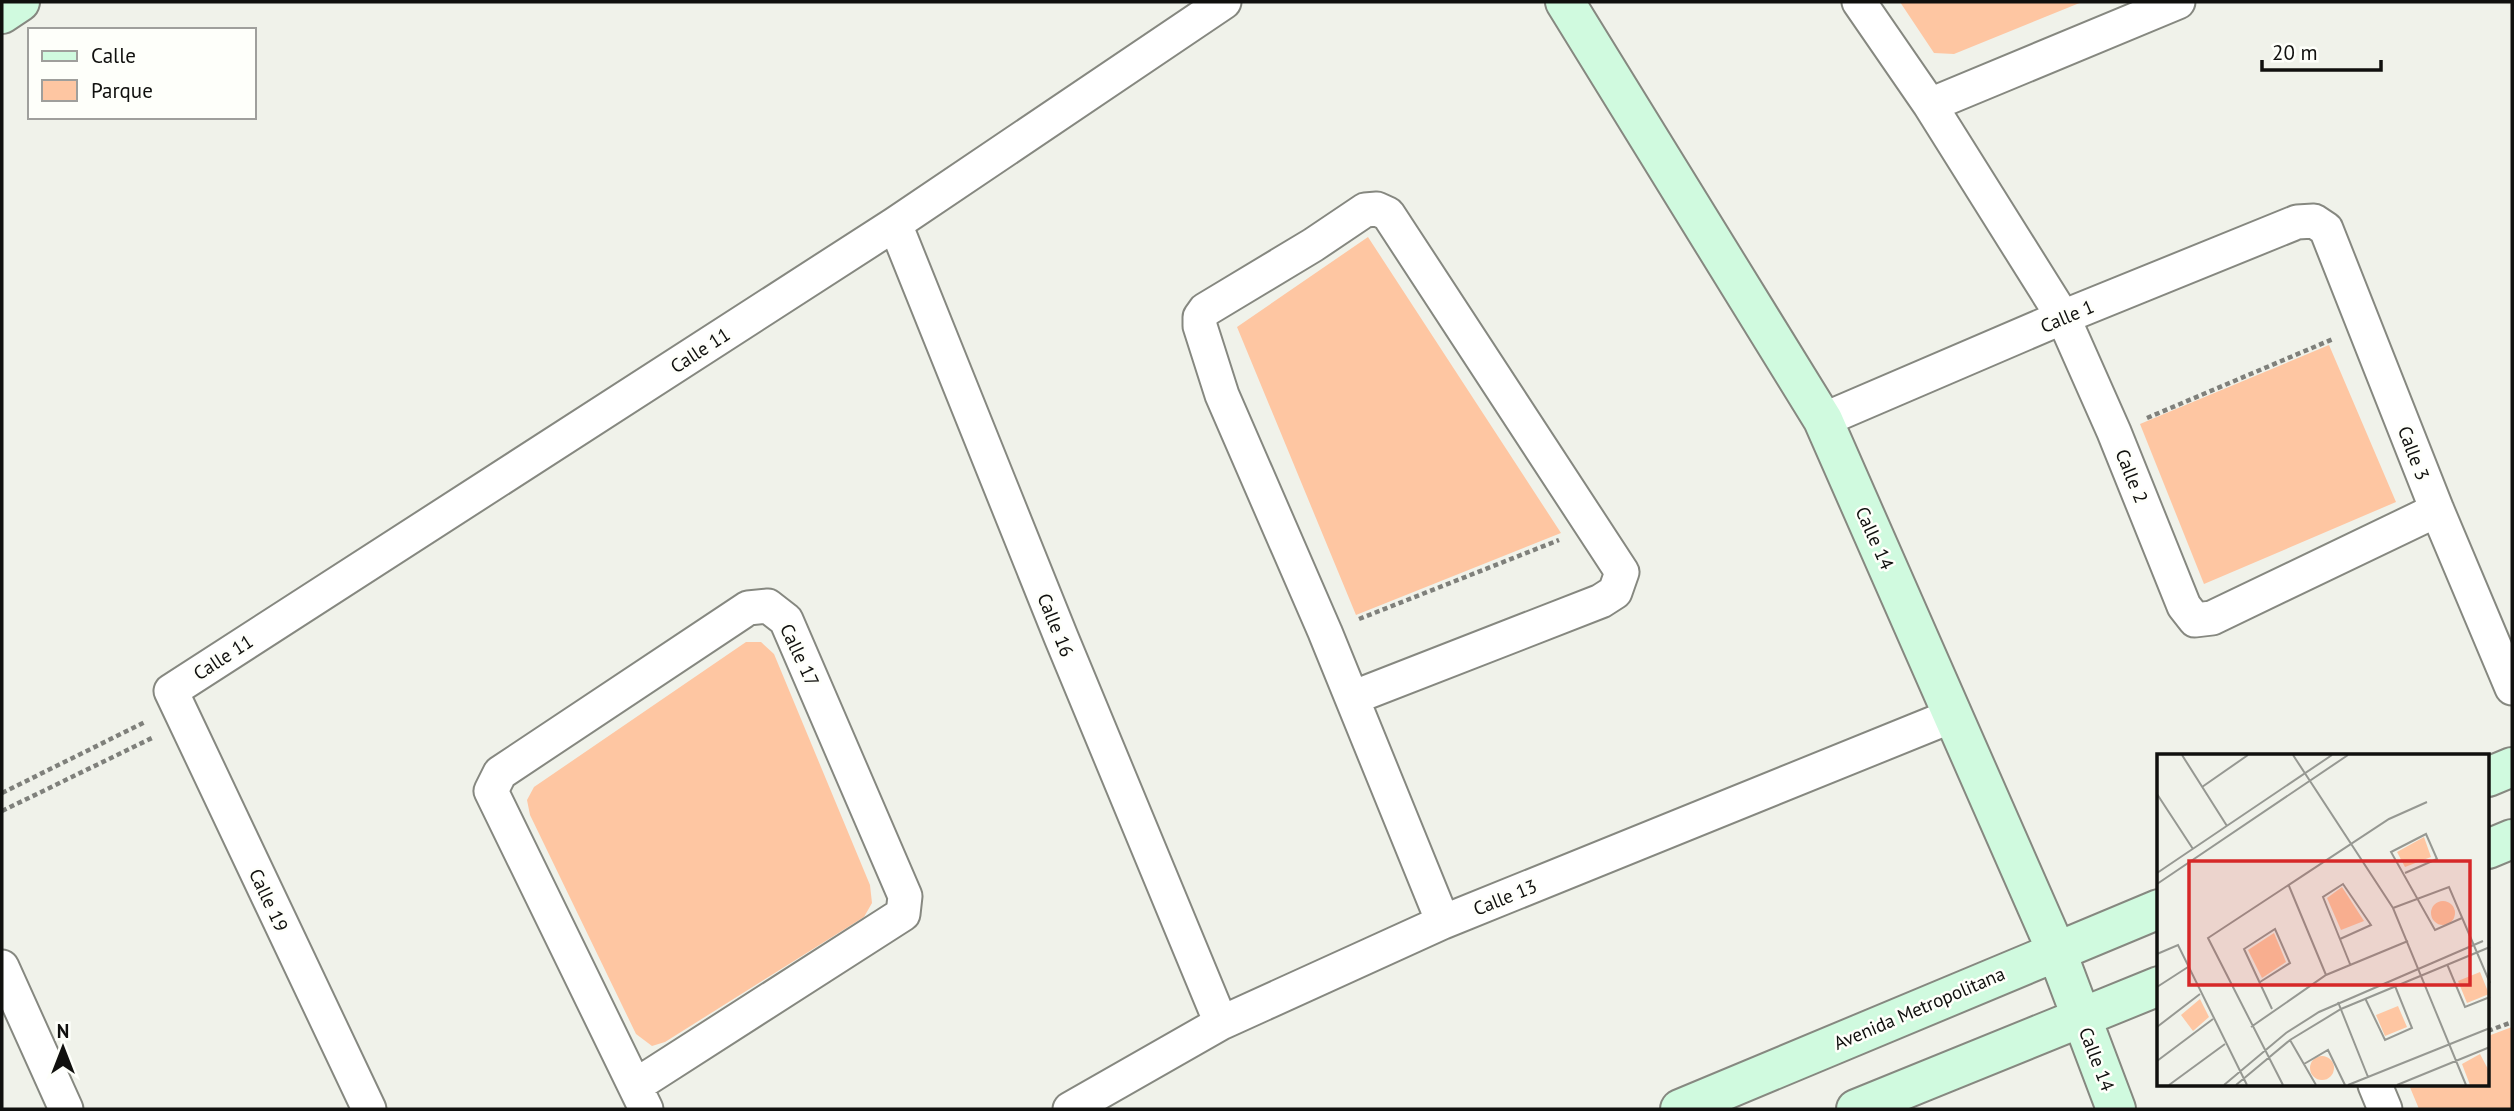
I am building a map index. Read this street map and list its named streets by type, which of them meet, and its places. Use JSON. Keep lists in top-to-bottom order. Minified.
{"streets":{"street":["Calle 1","Calle 11","Calle 3","Calle 2","Calle 14","Calle 16","Calle 17","Calle 13","Calle 19","Avenida Metropolitana"]},"crossings":[["Calle 1","Calle 3"],["Calle 1","Calle 2"],["Calle 1","Calle 14"],["Calle 11","Calle 16"],["Calle 11","Calle 19"],["Calle 3","Calle 2"],["Calle 14","Calle 13"],["Calle 14","Avenida Metropolitana"],["Calle 16","Calle 13"]],"legend":["Calle","Parque"],"scale_bar":"20 m","north":"top"}
